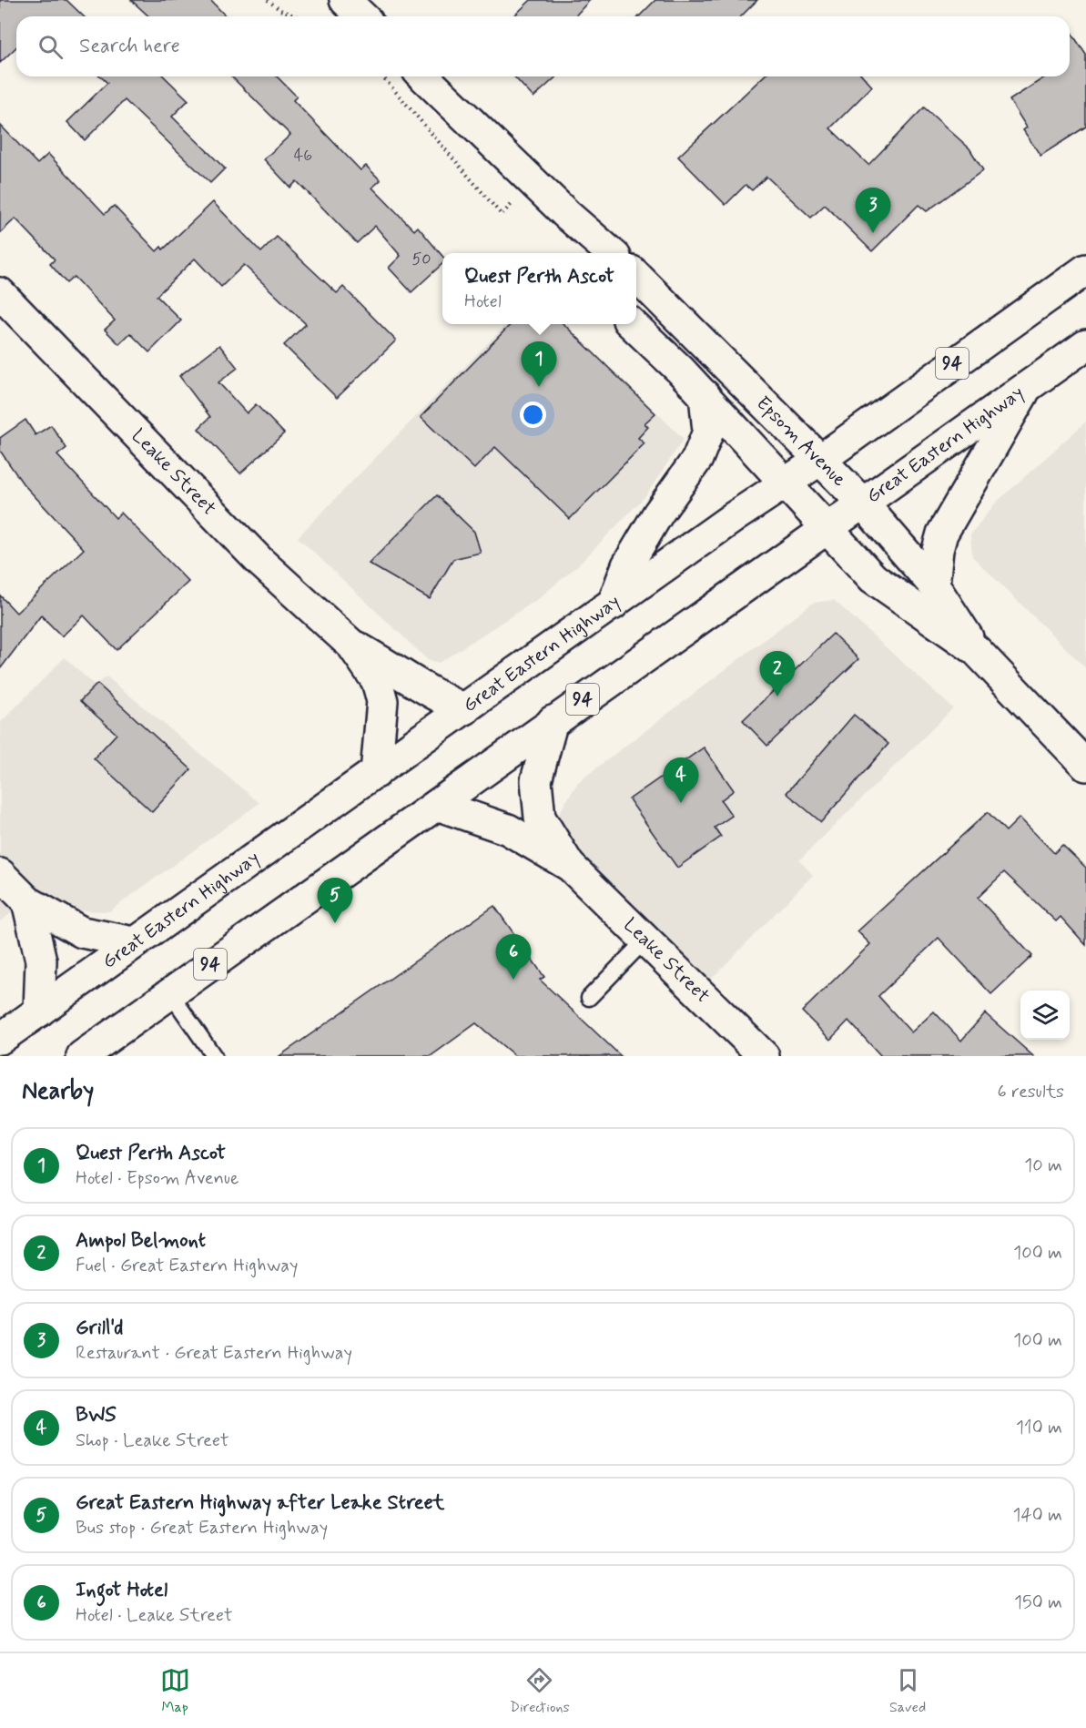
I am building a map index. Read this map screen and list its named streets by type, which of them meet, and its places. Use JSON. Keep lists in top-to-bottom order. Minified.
{"streets":{"main road":["94","Epsom Avenue","Great Eastern Highway","Leake Street"]},"crossings":[["Epsom Avenue","Great Eastern Highway"],["Great Eastern Highway","Leake Street"]],"house_numbers":["46","50"],"page":{"search":"Search here","pins":["3","1","2","4","5","6"],"popup":["Quest Perth Ascot","Hotel"],"heading":["Nearby","6 results"],"list":[{"mark":"1","name":"Quest Perth Ascot","note":"Hotel · Epsom Avenue","value":"10 m"},{"mark":"2","name":"Ampol Belmont","note":"Fuel · Great Eastern Highway","value":"100 m"},{"mark":"3","name":"Grill'd","note":"Restaurant · Great Eastern Highway","value":"100 m"},{"mark":"4","name":"BWS","note":"Shop · Leake Street","value":"110 m"},{"mark":"5","name":"Great Eastern Highway after Leake Street","note":"Bus stop · Great Eastern Highway","value":"140 m"},{"mark":"6","name":"Ingot Hotel","note":"Hotel · Leake Street","value":"150 m"}],"nav":["Map","Directions","Saved"]}}
